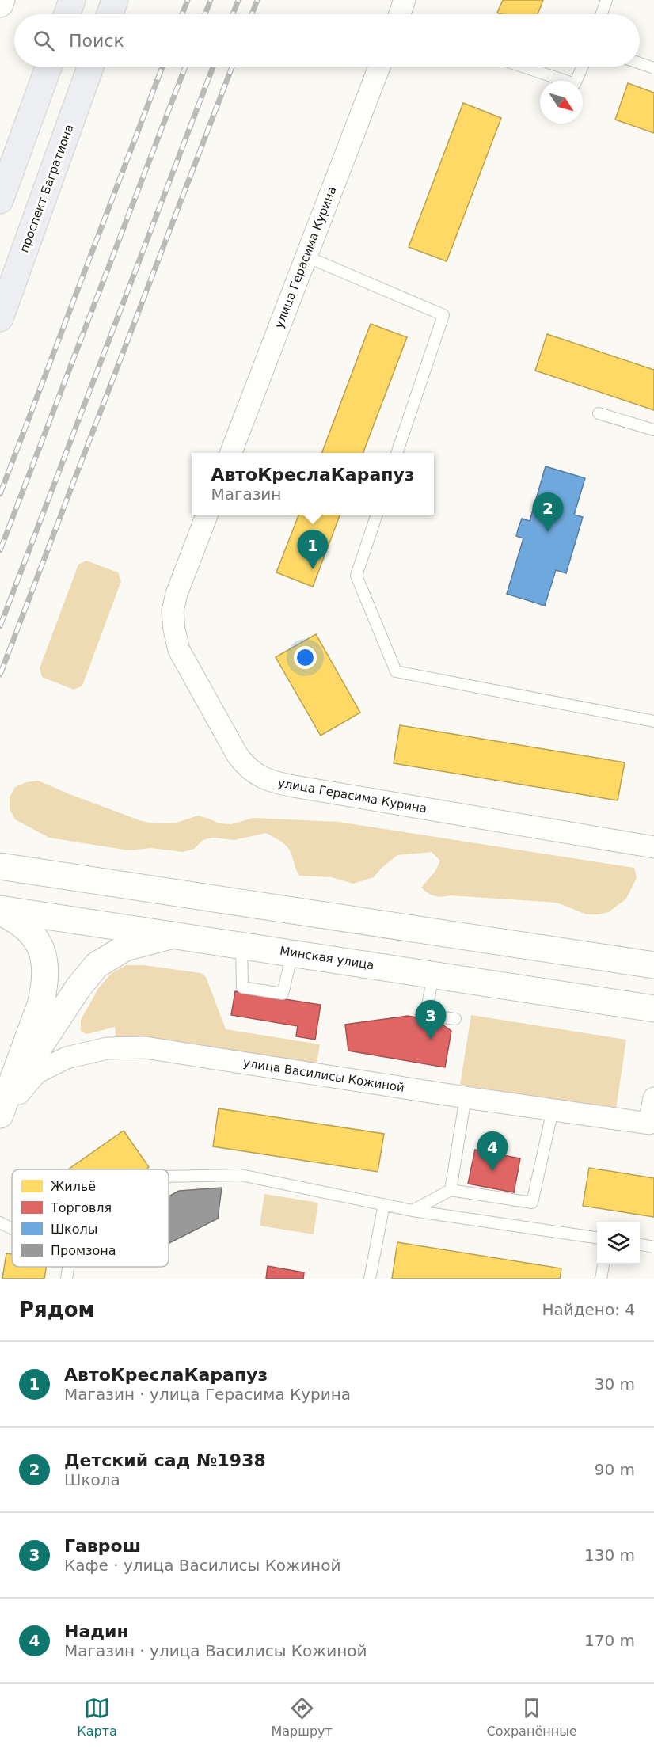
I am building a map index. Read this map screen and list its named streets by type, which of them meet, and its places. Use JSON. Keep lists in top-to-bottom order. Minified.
{"streets":{"main road":["проспект Багратиона","Минская улица"],"street":["улица Герасима Курина","улица Василисы Кожиной"]},"legend":["Жильё","Торговля","Школы","Промзона"],"north":"bottom right","page":{"search":"Поиск","popup":["АвтоКреслаКарапуз","Магазин"],"pins":["2","1","3","4"],"heading":["Рядом","Найдено: 4"],"list":[{"mark":"1","name":"АвтоКреслаКарапуз","note":"Магазин · улица Герасима Курина","value":"30 m"},{"mark":"2","name":"Детский сад №1938","note":"Школа","value":"90 m"},{"mark":"3","name":"Гаврош","note":"Кафе · улица Василисы Кожиной","value":"130 m"},{"mark":"4","name":"Надин","note":"Магазин · улица Василисы Кожиной","value":"170 m"}],"nav":["Карта","Маршрут","Сохранённые"]}}
